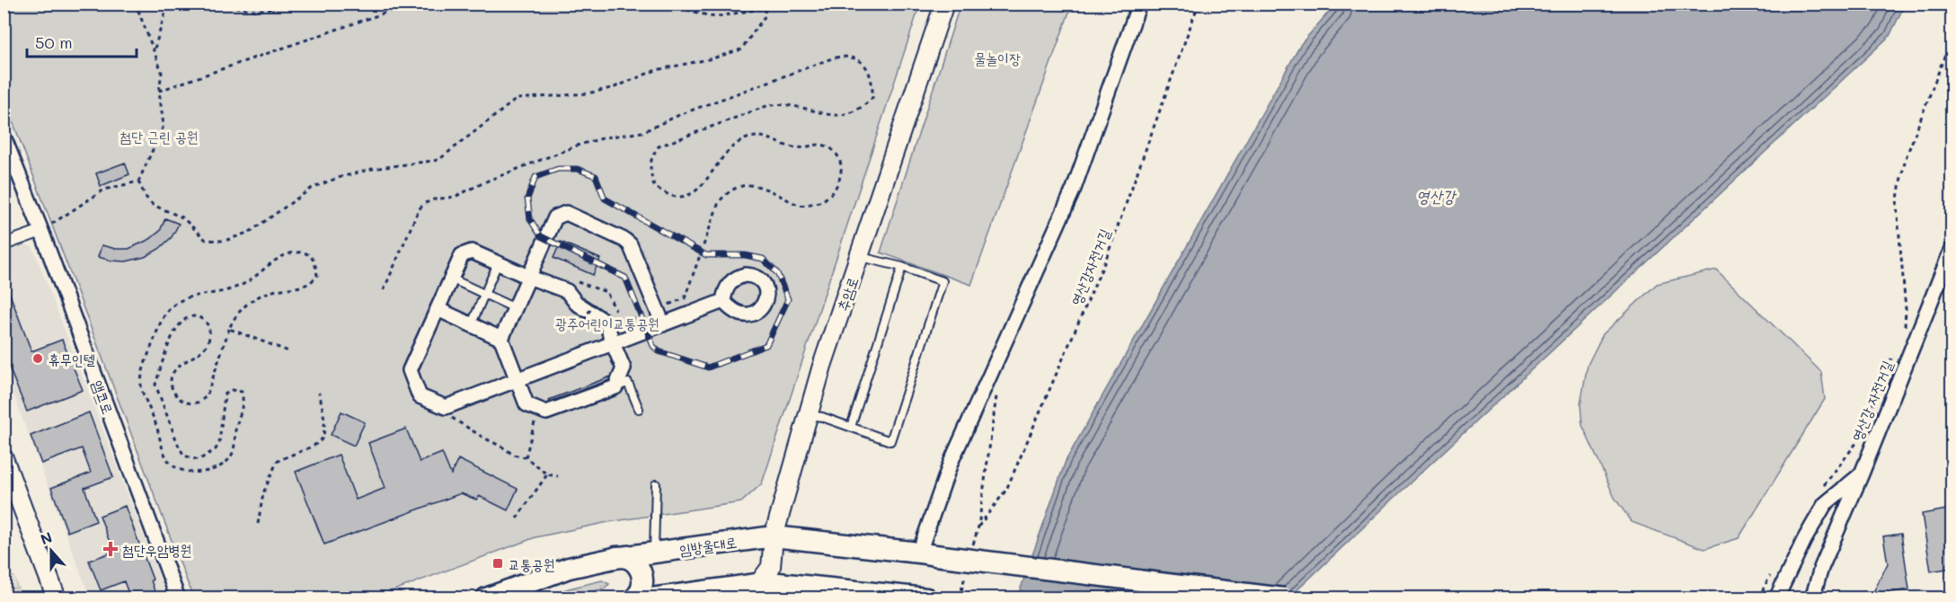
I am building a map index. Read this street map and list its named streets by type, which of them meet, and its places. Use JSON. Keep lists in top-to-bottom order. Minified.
{"streets":{"main road":["임방울대로"],"street":["추암로","앰코로"],"path":["영산강자전거길"]},"crossings":[["추암로","임방울대로"]],"water":["영산강"],"parks":["물놀이장","첨단 근린 공원","광주어린이교통공원"],"places":{"other":["휴무인텔"],"health":["첨단우암병원"],"transit":["교통공원"]},"scale_bar":"50 m","north":"top"}
